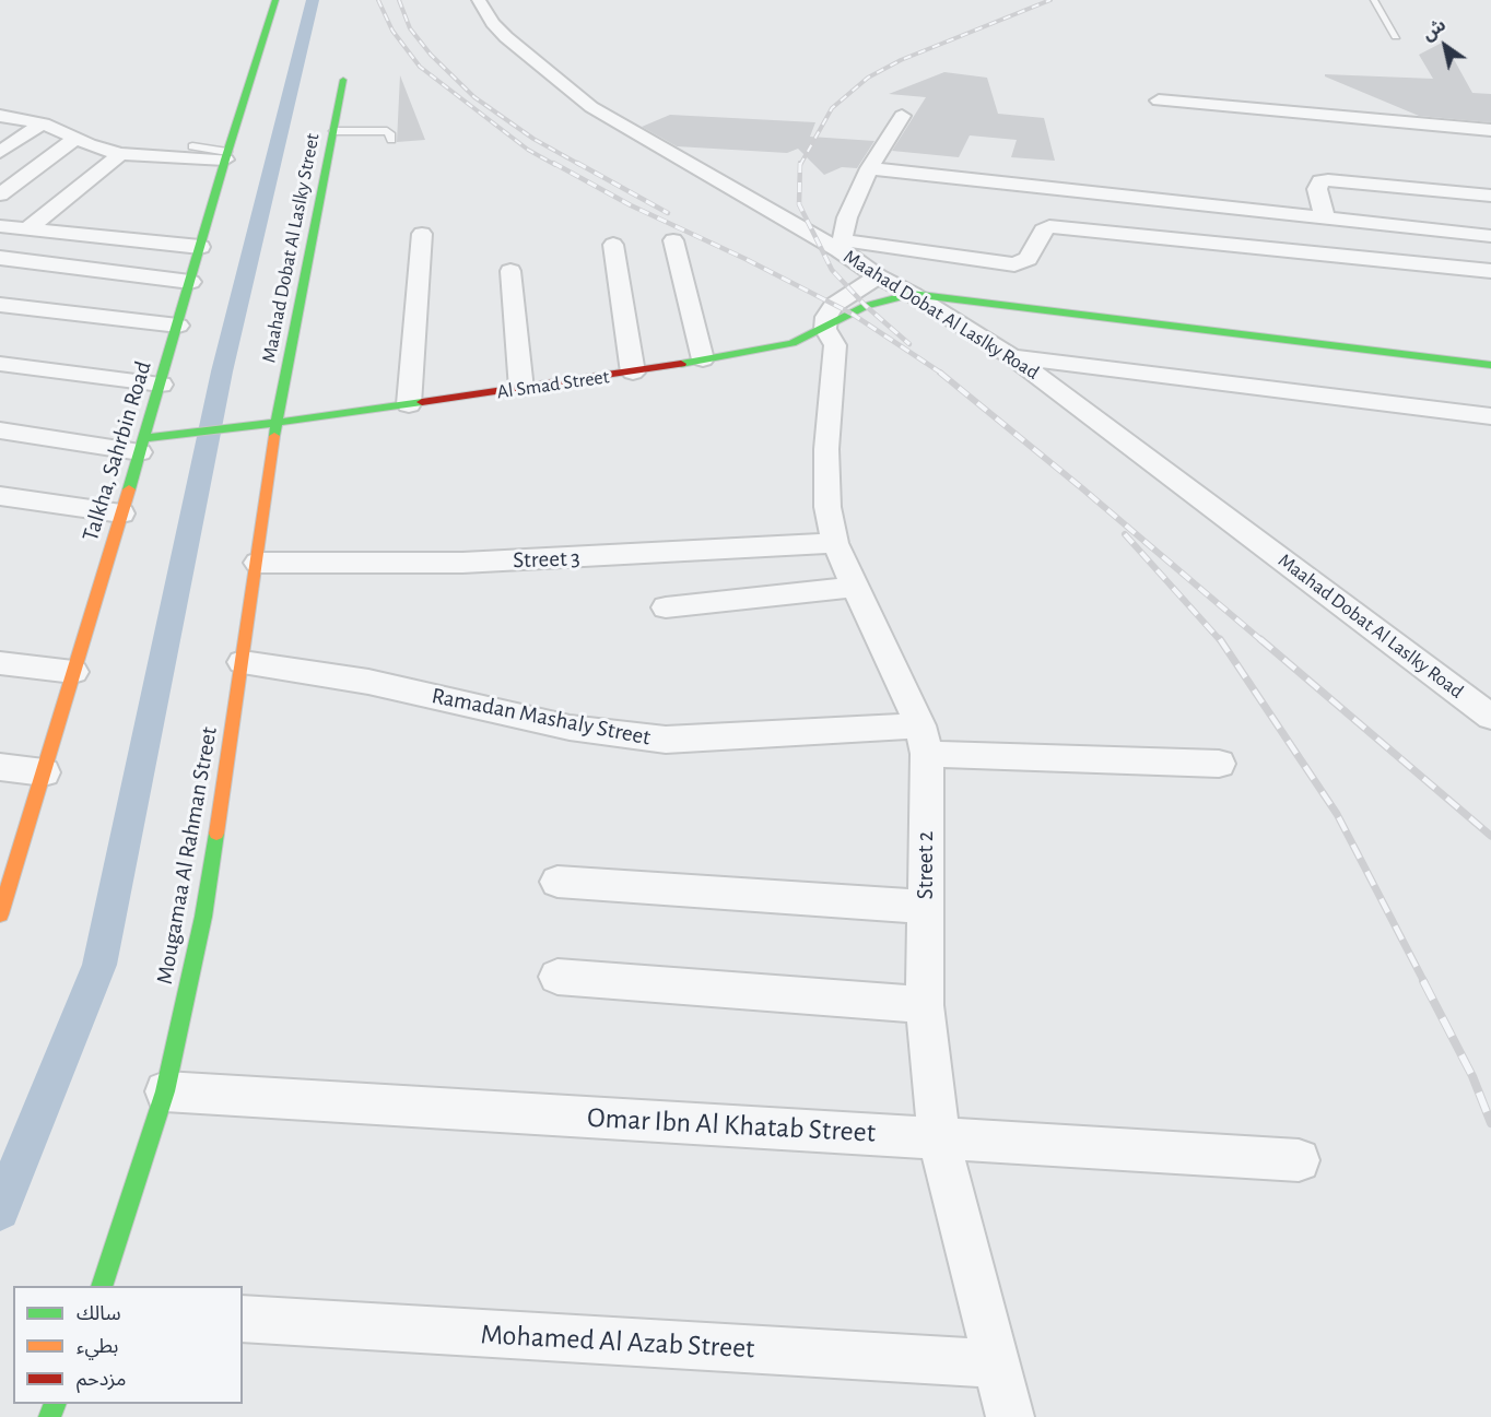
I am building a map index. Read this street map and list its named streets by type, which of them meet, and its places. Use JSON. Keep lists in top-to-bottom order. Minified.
{"streets":{"main road":["Maahad Dobat Al Laslky Street","Al Smad Street","Talkha, Sahrbin Road","Mougamaa Al Rahman Street"],"street":["Maahad Dobat Al Laslky Road","Street 3","Ramadan Mashaly Street","Street 2","Omar Ibn Al Khatab Street","Mohamed Al Azab Street"]},"crossings":[["Maahad Dobat Al Laslky Street","Al Smad Street"],["Maahad Dobat Al Laslky Street","Mougamaa Al Rahman Street"],["Al Smad Street","Talkha, Sahrbin Road"],["Al Smad Street","Mougamaa Al Rahman Street"],["Al Smad Street","Street 2"],["Street 3","Mougamaa Al Rahman Street"],["Street 3","Street 2"],["Ramadan Mashaly Street","Mougamaa Al Rahman Street"],["Ramadan Mashaly Street","Street 2"],["Mougamaa Al Rahman Street","Omar Ibn Al Khatab Street"],["Street 2","Omar Ibn Al Khatab Street"],["Street 2","Mohamed Al Azab Street"]],"legend":["سالك","بطيء","مزدحم"],"north":"top left"}
